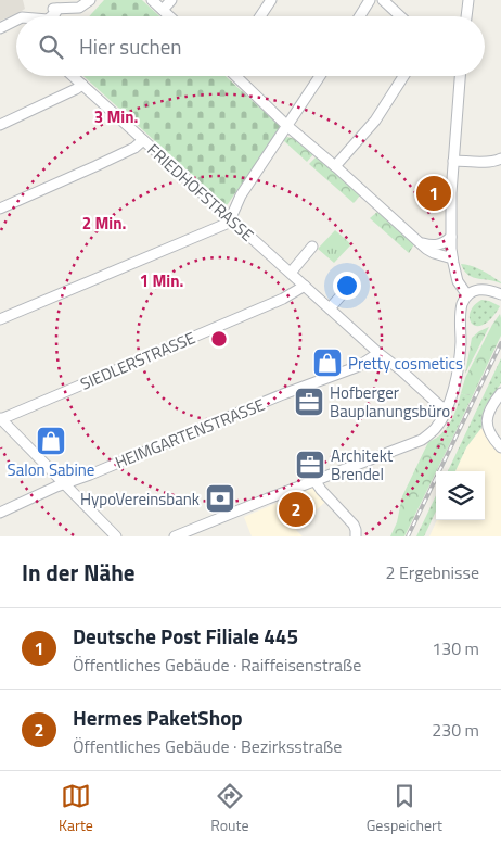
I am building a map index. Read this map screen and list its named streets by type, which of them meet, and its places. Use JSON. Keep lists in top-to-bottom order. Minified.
{"streets":{"street":["FRIEDHOFSTRASSE","SIEDLERSTRASSE","HEIMGARTENSTRASSE"]},"crossings":[["FRIEDHOFSTRASSE","SIEDLERSTRASSE"],["FRIEDHOFSTRASSE","HEIMGARTENSTRASSE"]],"places":{"shop":["Pretty cosmetics","Salon Sabine"],"office":["Hofberger Bauplanungsbüro","Architekt Brendel"],"bank":["HypoVereinsbank"]},"page":{"search":"Hier suchen","pins":["1","2"],"heading":["In der Nähe","2 Ergebnisse"],"list":[{"mark":"1","name":"Deutsche Post Filiale 445","note":"Öffentliches Gebäude · Raiffeisenstraße","value":"130 m"},{"mark":"2","name":"Hermes PaketShop","note":"Öffentliches Gebäude · Bezirksstraße","value":"230 m"}],"nav":["Karte","Route","Gespeichert"]},"rings":["3 Min.","2 Min.","1 Min."]}
